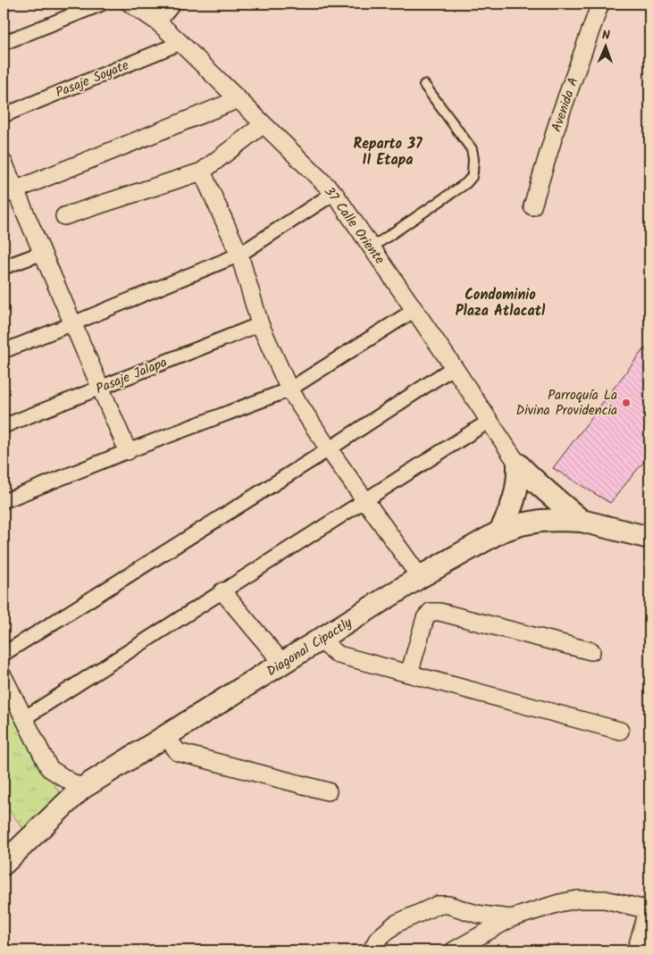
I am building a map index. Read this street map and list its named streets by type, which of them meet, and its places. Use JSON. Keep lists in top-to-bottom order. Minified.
{"streets":{"street":["Pasaje Soyate","Avenida A","37 Calle Oriente","Pasaje Jalapa","Diagonal Cipactly"]},"crossings":[["Pasaje Soyate","37 Calle Oriente"]],"districts":["Reparto 37 II Etapa","Condominio Plaza Atlacatl"],"places":["Parroquía La Divina Providencia"],"north":"top"}
